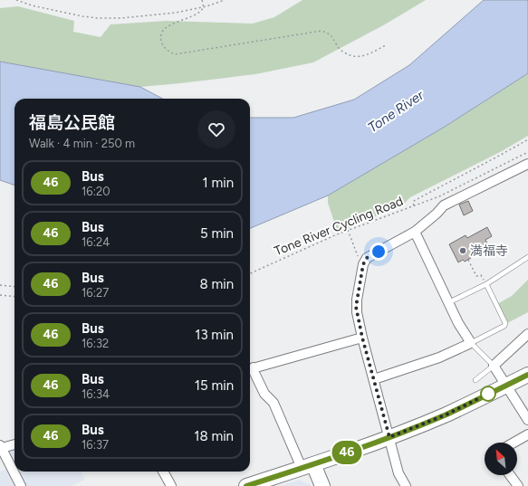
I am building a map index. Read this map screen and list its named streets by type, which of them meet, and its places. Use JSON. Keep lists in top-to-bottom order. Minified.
{"streets":{"path":["Tone River Cycling Road"]},"water":["Tone River"],"places":["満福寺"],"lines":["bus line 46"],"north":"top left","page":{"on_map":"46","heading":["福島公民館","Walk · 4 min · 250 m"],"list":[{"mark":"46","name":"Bus","note":"16:20","value":"1 min"},{"mark":"46","name":"Bus","note":"16:24","value":"5 min"},{"mark":"46","name":"Bus","note":"16:27","value":"8 min"},{"mark":"46","name":"Bus","note":"16:32","value":"13 min"},{"mark":"46","name":"Bus","note":"16:34","value":"15 min"},{"mark":"46","name":"Bus","note":"16:37","value":"18 min"}]}}
